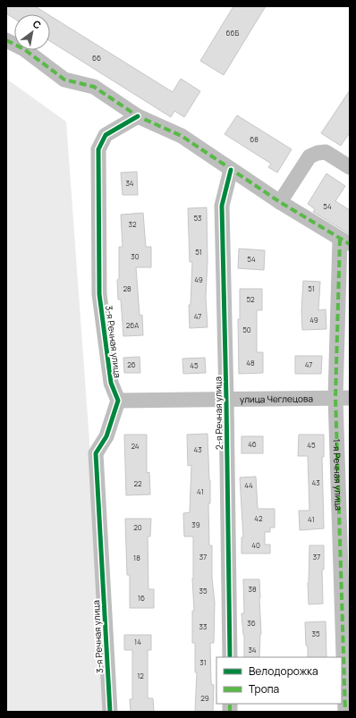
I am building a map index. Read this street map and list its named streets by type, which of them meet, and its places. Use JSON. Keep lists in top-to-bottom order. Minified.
{"streets":{"street":["3-я Речная улица","улица Чеглецова","2-я Речная улица","1-я Речная улица"]},"crossings":[["3-я Речная улица","улица Чеглецова"],["улица Чеглецова","2-я Речная улица"],["улица Чеглецова","1-я Речная улица"]],"house_numbers":["66Б","66","68","34","54","53","32","51","30","54","49","28","51","52","47","49","26А","50","48","26","47","45","46","45","24","43","43","22","44","41","42","41","39","20","40","37","37","18","38","35","16","36","33","35","14","34","31","12","29"],"legend":["Велодорожка","Тропа"],"north":"top right"}
